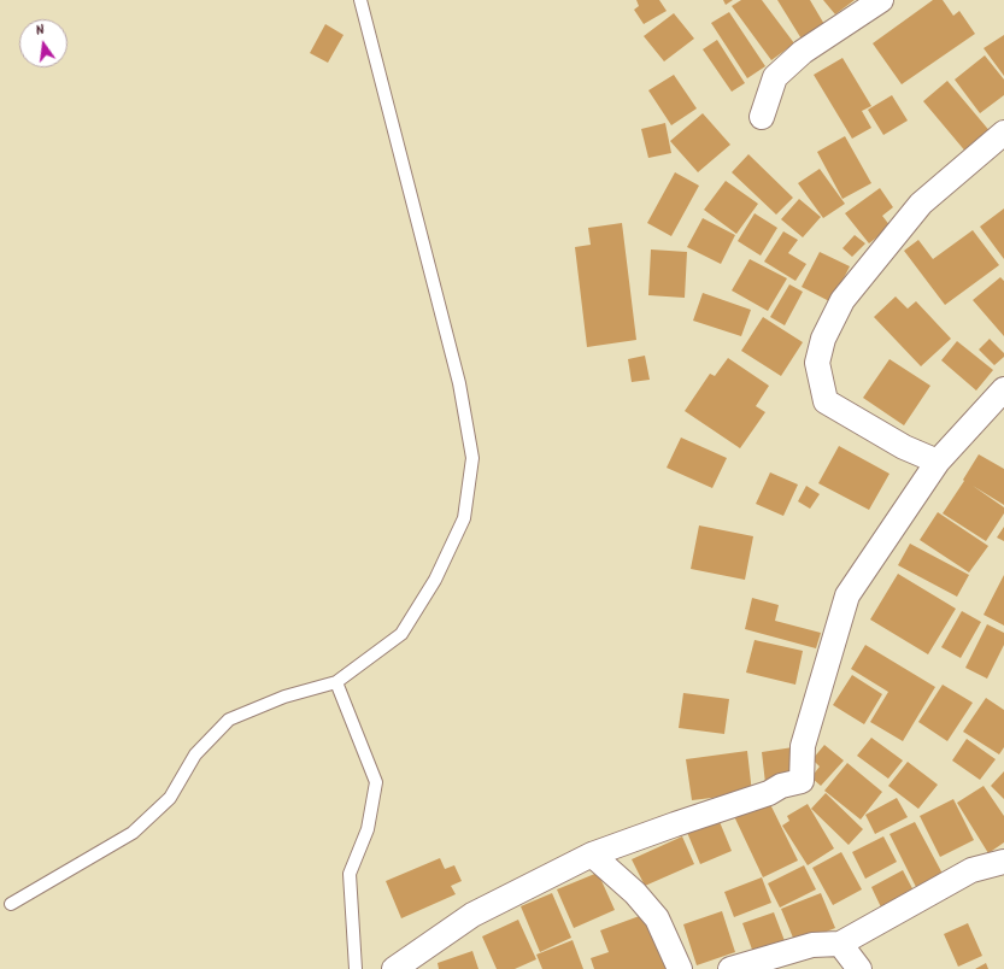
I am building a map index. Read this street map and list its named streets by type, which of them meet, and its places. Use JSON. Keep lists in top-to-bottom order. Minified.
{"north":"top"}
